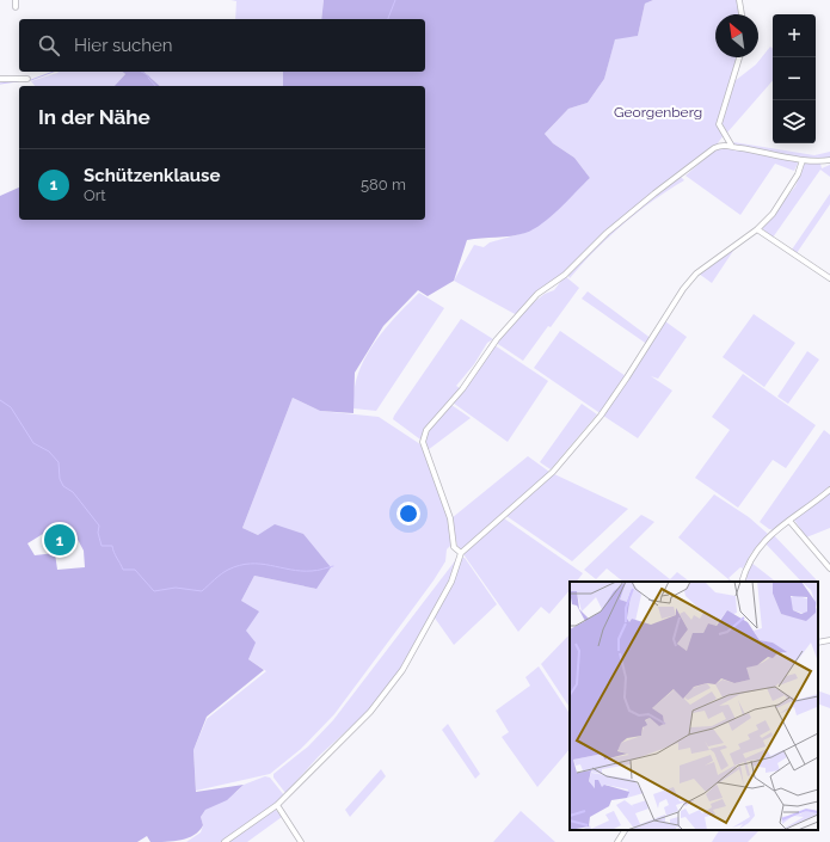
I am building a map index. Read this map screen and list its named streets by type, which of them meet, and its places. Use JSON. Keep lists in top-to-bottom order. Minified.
{"parks":["Georgenberg"],"north":"top left","page":{"map_buttons":["+","−"],"search":"Hier suchen","heading":"In der Nähe","list":[{"mark":"1","name":"Schützenklause","note":"Ort","value":"580 m"}],"pins":"1"}}
